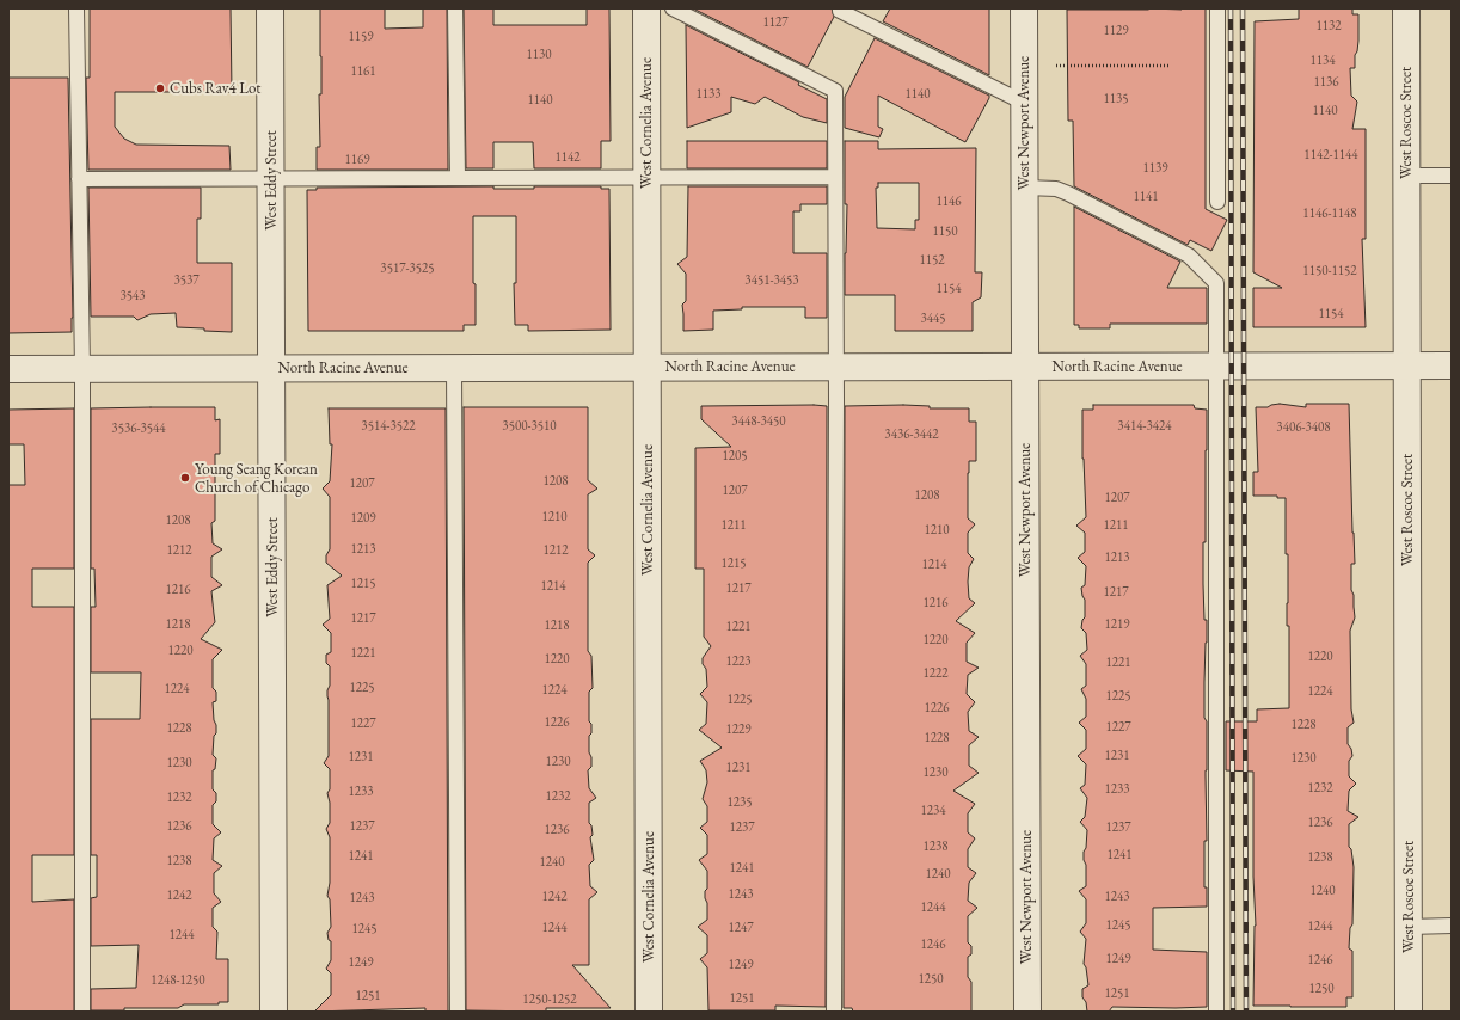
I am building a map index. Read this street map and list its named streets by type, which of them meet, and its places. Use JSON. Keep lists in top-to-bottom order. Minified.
{"streets":{"street":["West Cornelia Avenue","West Newport Avenue","West Roscoe Street","West Eddy Street","North Racine Avenue"]},"crossings":[["West Cornelia Avenue","North Racine Avenue"],["West Newport Avenue","North Racine Avenue"],["West Roscoe Street","North Racine Avenue"],["West Eddy Street","North Racine Avenue"]],"places":["Cubs Rav4 Lot","Young Seang Korean Church of Chicago"],"house_numbers":["1127","1132","1129","1159","1130","1134","1161","1136","1133","1140","1135","1140","1140","1142-1144","1142","1169","1139","1141","1146","1146-1148","1150","1152","3517-3525","1150-1152","3537","3451-3453","1154","3543","1154","3445","3448-3450","3514-3522","3500-3510","3414-3424","3406-3408","3536-3544","3436-3442","1205","1208","1207","1207","1208","1207","1210","1209","1208","1211","1211","1210","1213","1212","1212","1213","1215","1214","1215","1214","1217","1216","1217","1216","1217","1218","1219","1218","1221","1220","1220","1221","1220","1220","1223","1221","1222","1225","1224","1224","1224","1225","1225","1226","1226","1227","1228","1227","1228","1229","1228","1231","1231","1230","1230","1230","1231","1230","1232","1233","1233","1232","1232","1235","1234","1236","1236","1237","1237","1237","1236","1238","1241","1241","1238","1238","1240","1241","1240","1240","1243","1242","1242","1243","1243","1244","1245","1244","1244","1247","1245","1244","1246","1249","1246","1249","1249","1250","1248-1250","1250","1251","1251","1251","1250-1252"]}
